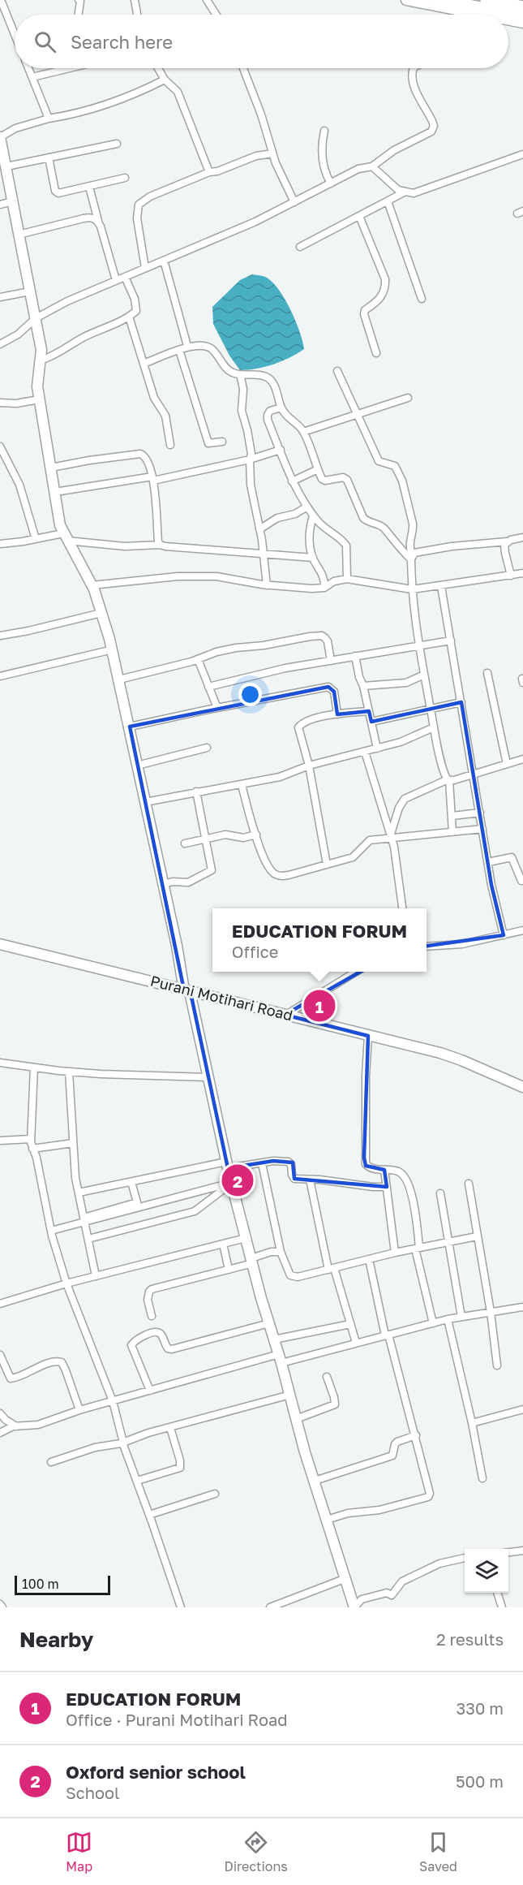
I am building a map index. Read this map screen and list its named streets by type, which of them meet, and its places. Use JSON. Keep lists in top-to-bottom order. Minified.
{"streets":{"street":["Purani Motihari Road"]},"scale_bar":"100 m","page":{"search":"Search here","popup":["EDUCATION FORUM","Office"],"pins":["1","2"],"scale":"100 m","heading":["Nearby","2 results"],"list":[{"mark":"1","name":"EDUCATION FORUM","note":"Office · Purani Motihari Road","value":"330 m"},{"mark":"2","name":"Oxford senior school","note":"School","value":"500 m"}],"nav":["Map","Directions","Saved"]}}
